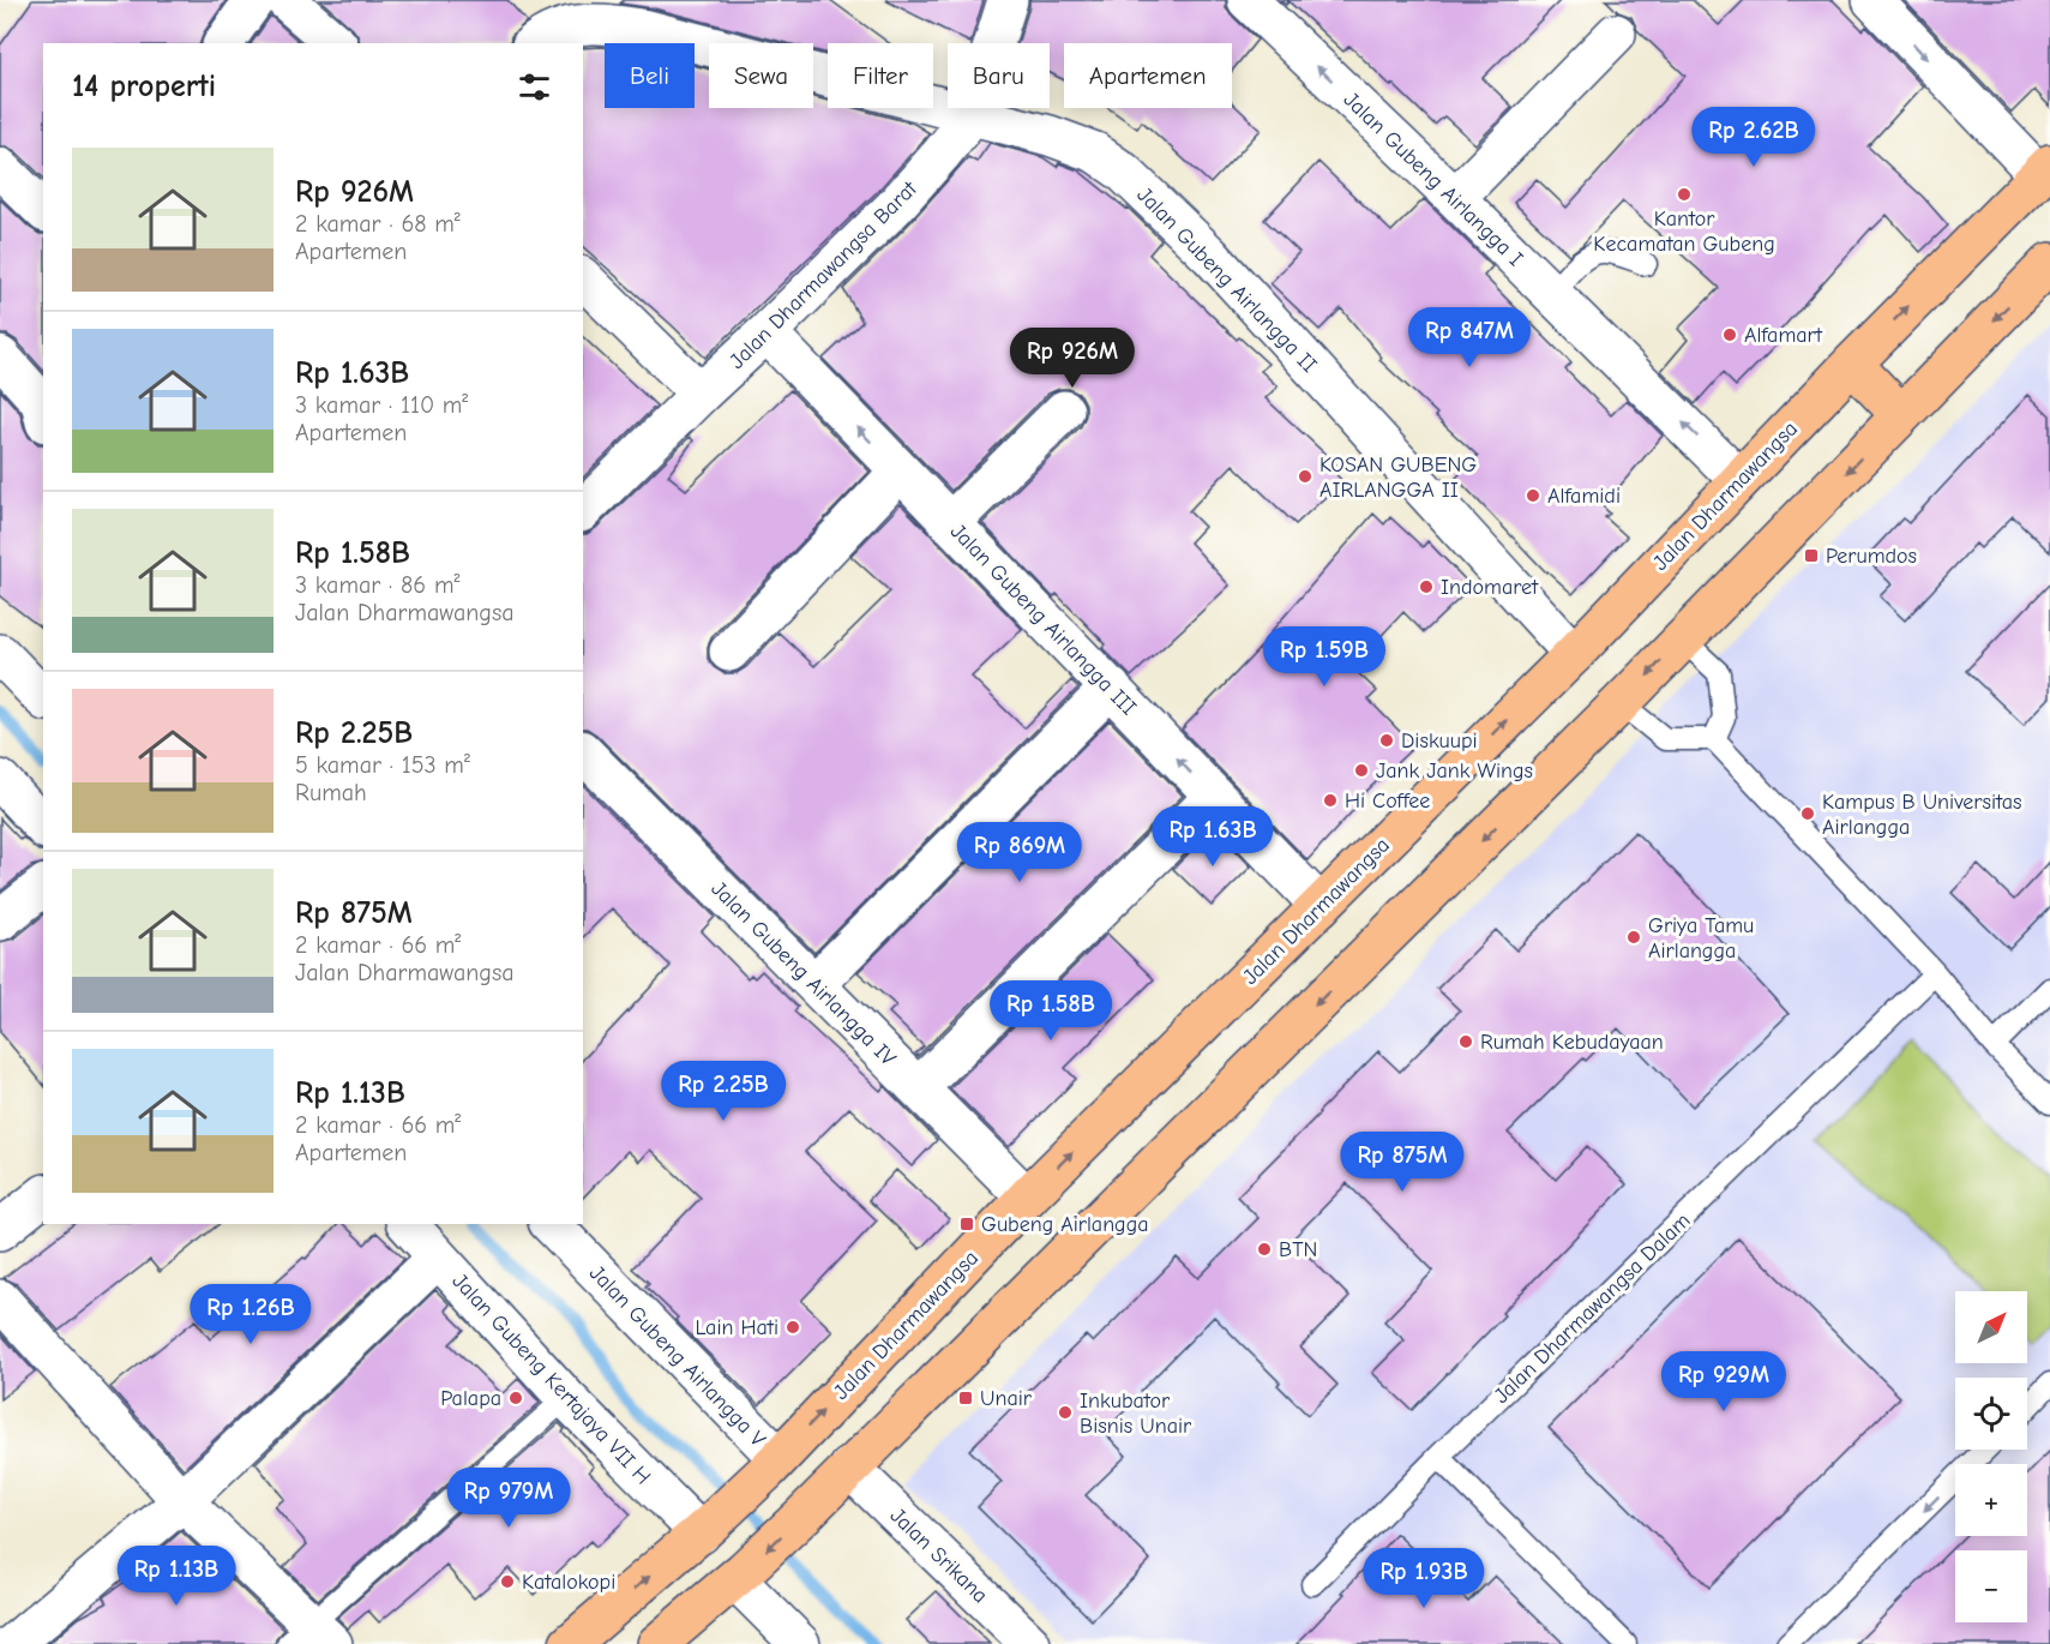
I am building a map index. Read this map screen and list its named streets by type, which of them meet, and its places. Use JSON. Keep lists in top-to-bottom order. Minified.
{"streets":{"main road":["Jalan Dharmawangsa"],"street":["Jalan Gubeng Airlangga I","Jalan Dharmawangsa Barat","Jalan Gubeng Airlangga II","Jalan Gubeng Airlangga III","Jalan Gubeng Airlangga IV","Jalan Gubeng Airlangga V","Jalan Gubeng Kertajaya VII H","Jalan Srikana"],"lane":["Jalan Dharmawangsa Dalam"]},"crossings":[["Jalan Gubeng Airlangga I","Jalan Dharmawangsa"],["Jalan Dharmawangsa Barat","Jalan Gubeng Airlangga II"],["Jalan Dharmawangsa Barat","Jalan Gubeng Airlangga III"],["Jalan Gubeng Airlangga II","Jalan Dharmawangsa"],["Jalan Dharmawangsa","Jalan Gubeng Airlangga III"],["Jalan Dharmawangsa","Jalan Gubeng Airlangga IV"],["Jalan Dharmawangsa","Jalan Gubeng Airlangga V"],["Jalan Dharmawangsa","Jalan Gubeng Kertajaya VII H"]],"one_way":["Jalan Gubeng Airlangga I","Jalan Gubeng Airlangga III"],"places":{"other":["Kantor Kecamatan Gubeng","Alfamart","KOSAN GUBENG AIRLANGGA II","Alfamidi","Indomaret","Diskuupi","Jank Jank Wings","Hi Coffee","Kampus B Universitas Airlangga","Griya Tamu Airlangga","Rumah Kebudayaan","BTN","Lain Hati","Palapa","Inkubator Bisnis Unair","Katalokopi"],"transit":["Perumdos","Gubeng Airlangga","Unair"]},"north":"top right","page":{"chip":["Beli","Sewa","Filter","Baru","Apartemen"],"heading":"14 properti","price":["Rp 2.62B","Rp 847M","Rp 926M","Rp 1.59B","Rp 1.63B","Rp 869M","Rp 1.58B","Rp 2.25B","Rp 875M","Rp 1.26B","Rp 929M","Rp 979M","Rp 1.13B","Rp 1.93B"],"list":[{"name":"Rp 926M","note":"2 kamar · 68 m² · Apartemen"},{"name":"Rp 1.63B","note":"3 kamar · 110 m² · Apartemen"},{"name":"Rp 1.58B","note":"3 kamar · 86 m² · Jalan Dharmawangsa"},{"name":"Rp 2.25B","note":"5 kamar · 153 m² · Rumah"},{"name":"Rp 875M","note":"2 kamar · 66 m² · Jalan Dharmawangsa"},{"name":"Rp 1.13B","note":"2 kamar · 66 m² · Apartemen"}],"map_buttons":["+","−"]}}
